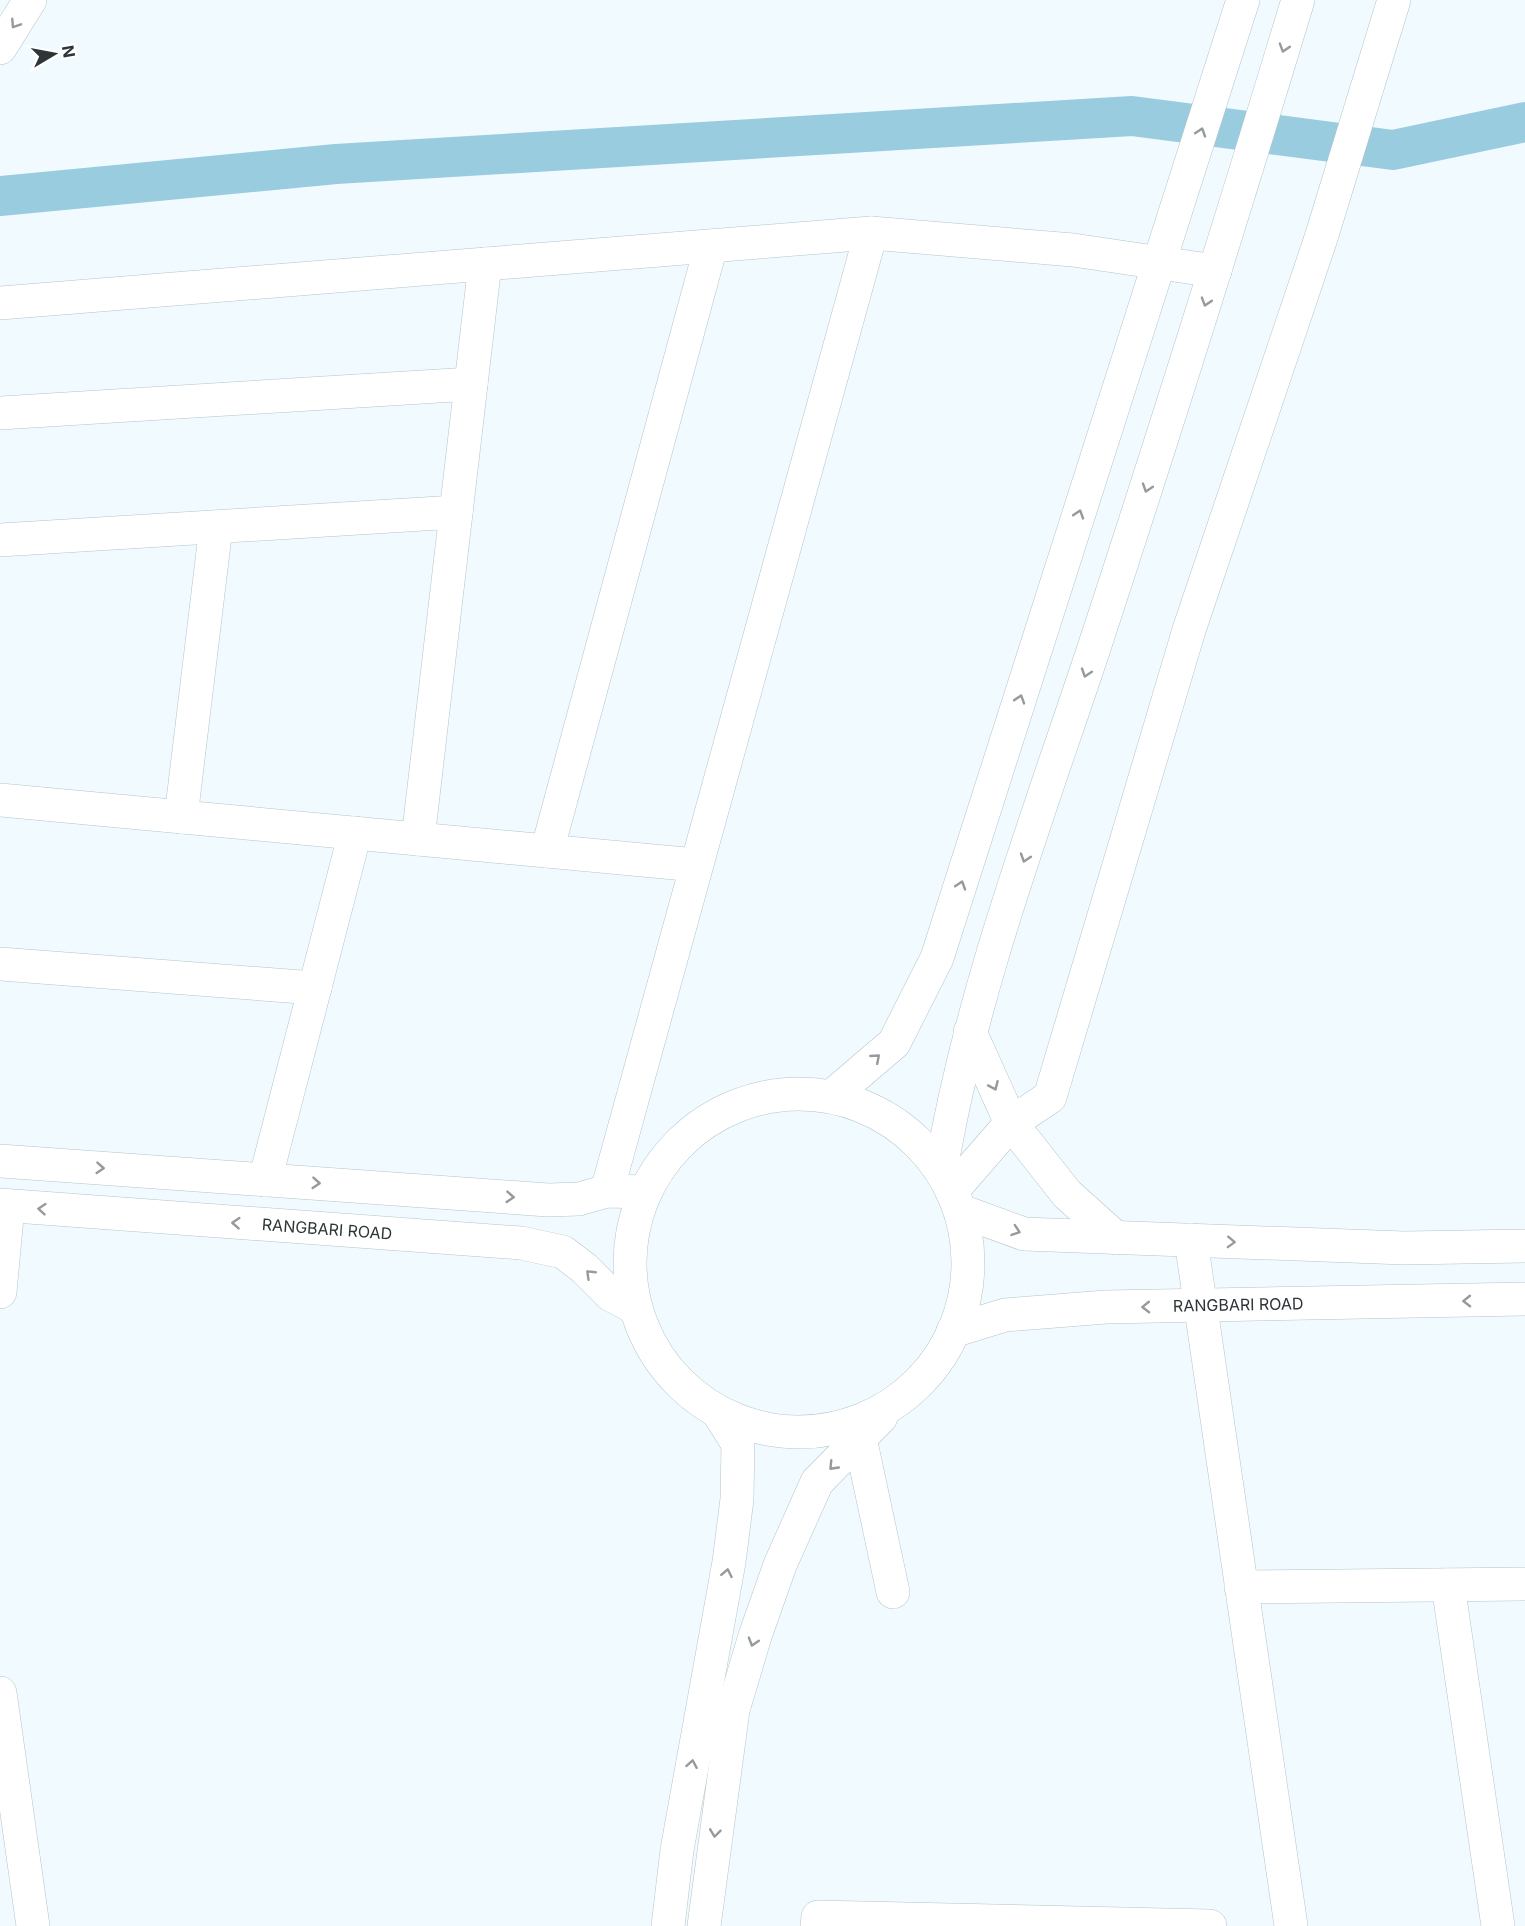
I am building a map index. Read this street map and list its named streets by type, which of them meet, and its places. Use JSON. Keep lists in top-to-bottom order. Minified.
{"streets":{"street":["RANGBARI ROAD"]},"north":"right"}
